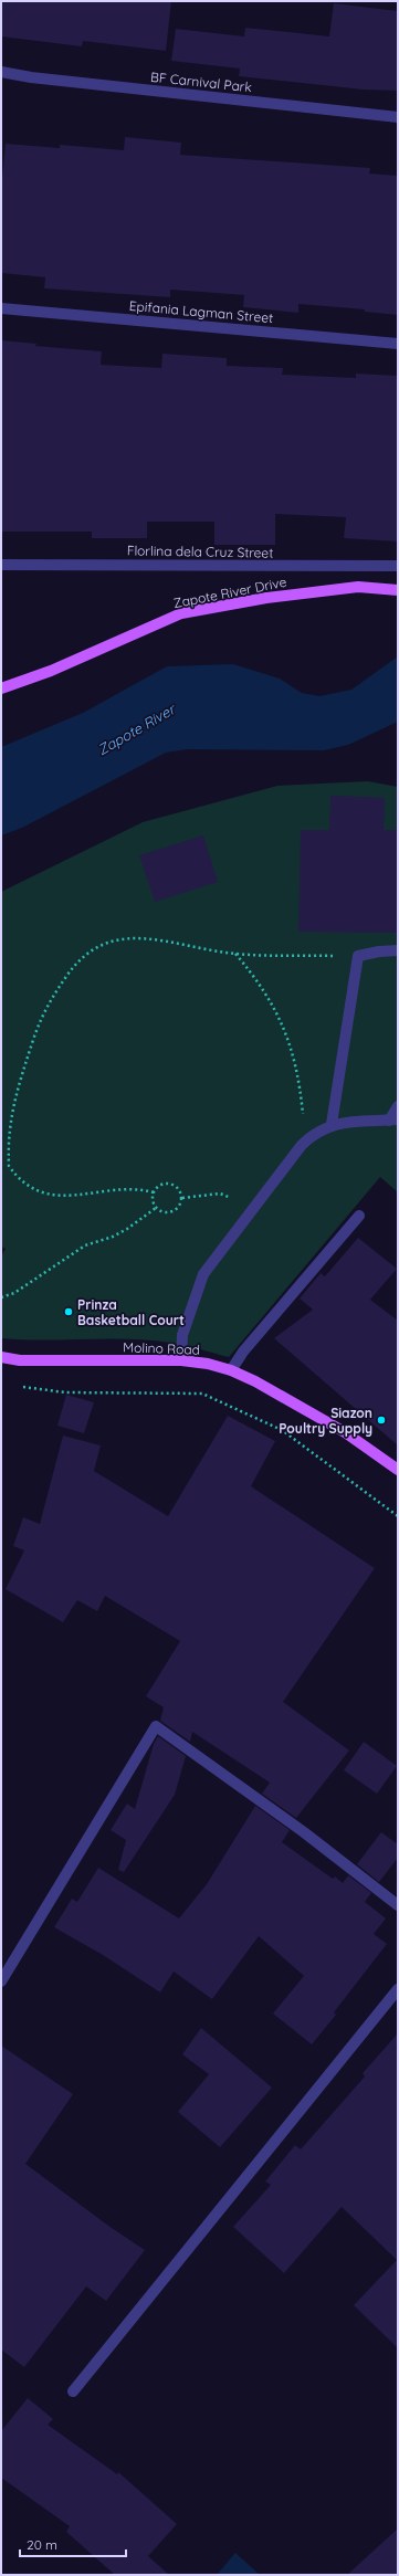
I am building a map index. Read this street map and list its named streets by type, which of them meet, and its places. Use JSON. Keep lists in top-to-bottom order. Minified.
{"streets":{"main road":["Zapote River Drive","Molino Road"],"street":["BF Carnival Park","Epifania Lagman Street","Florlina dela Cruz Street"]},"water":["Zapote River"],"places":["Prinza Basketball Court","Siazon Poultry Supply"],"scale_bar":"20 m"}
